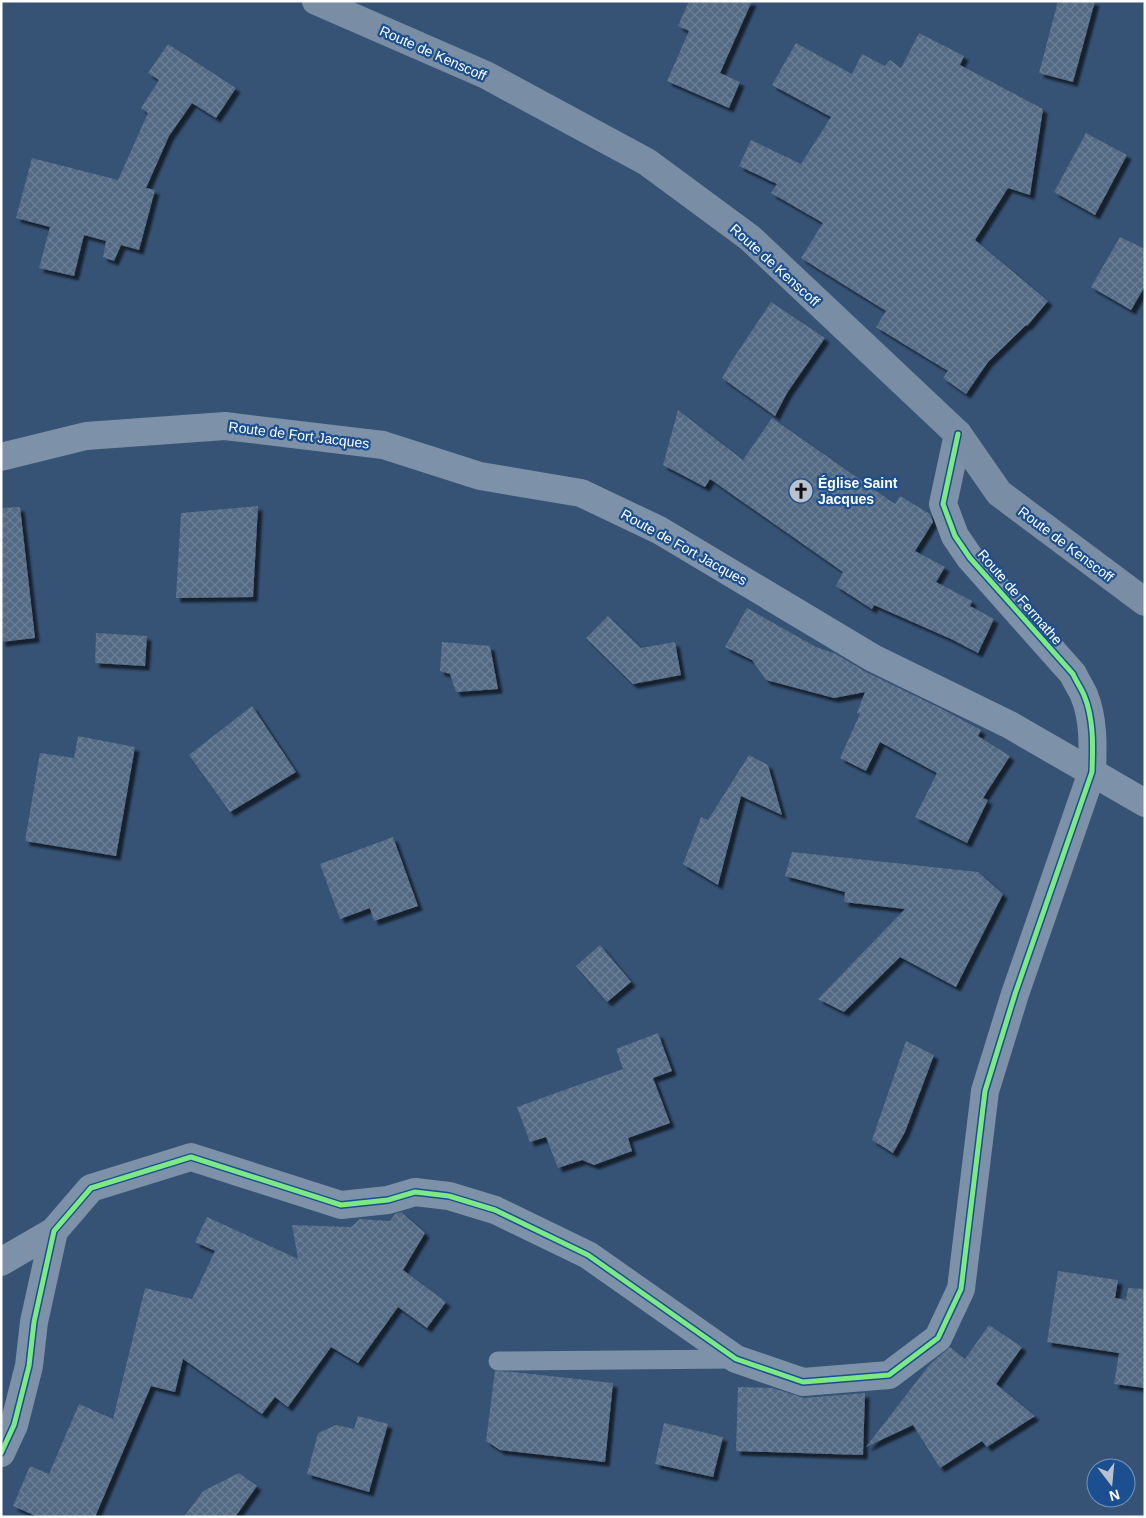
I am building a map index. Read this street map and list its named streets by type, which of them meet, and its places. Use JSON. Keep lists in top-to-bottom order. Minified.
{"streets":{"main road":["Route de Kenscoff"],"street":["Route de Fort Jacques","Route de Fermathe"]},"crossings":[["Route de Kenscoff","Route de Fermathe"],["Route de Fort Jacques","Route de Fermathe"]],"places":{"church":["Église Saint Jacques"]},"north":"bottom"}
